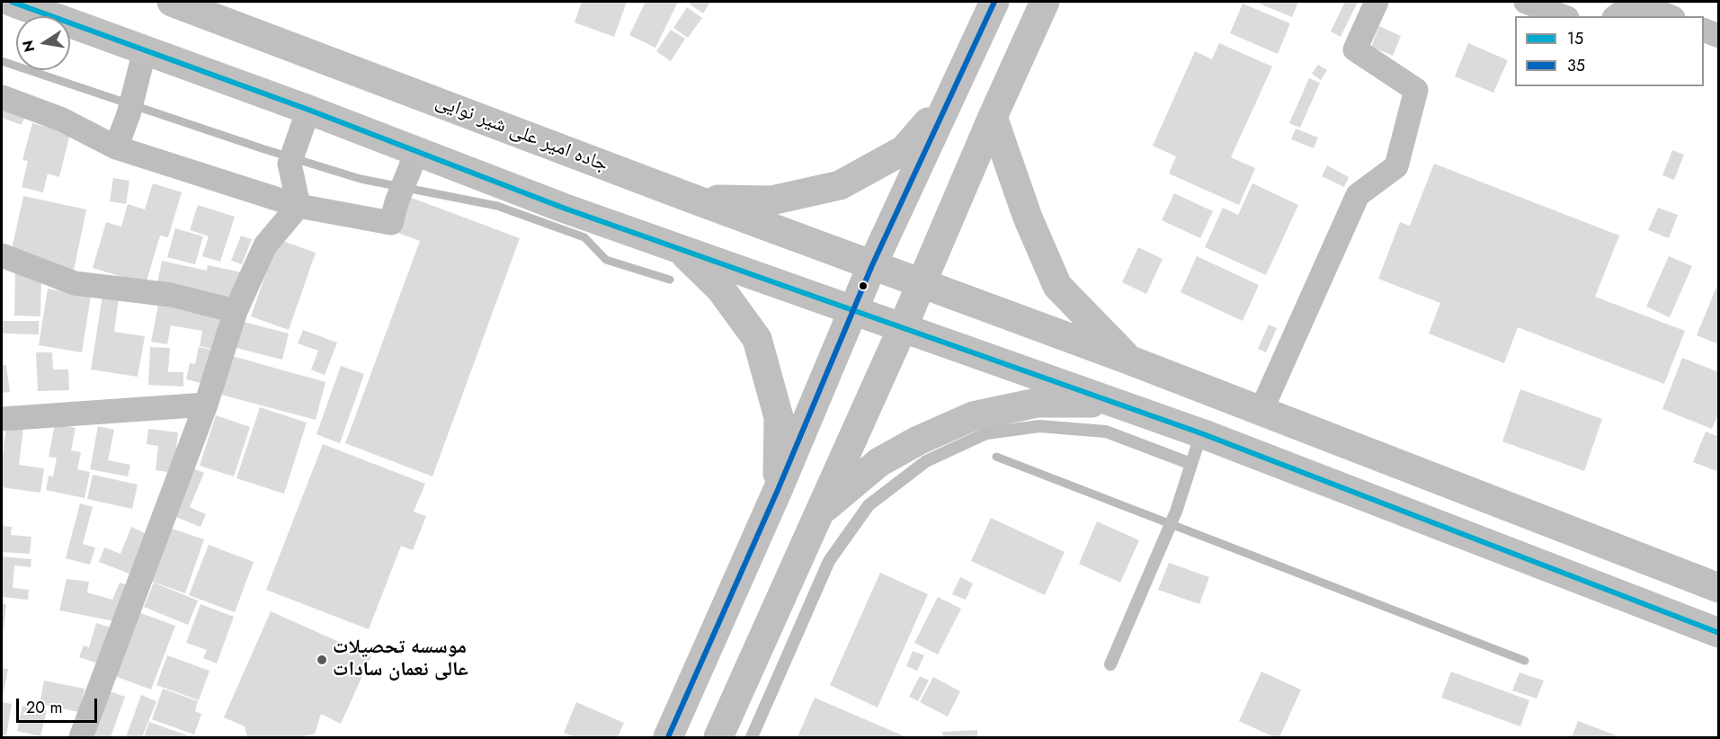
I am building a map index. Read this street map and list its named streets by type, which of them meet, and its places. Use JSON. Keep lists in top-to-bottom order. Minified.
{"streets":{"main road":["جاده امیر علی شیر نوایی"]},"places":["موسسه تحصیلات عالی نعمان سادات"],"lines":["transit line 15","transit line 35"],"legend":["15","35"],"scale_bar":"20 m","north":"left"}
